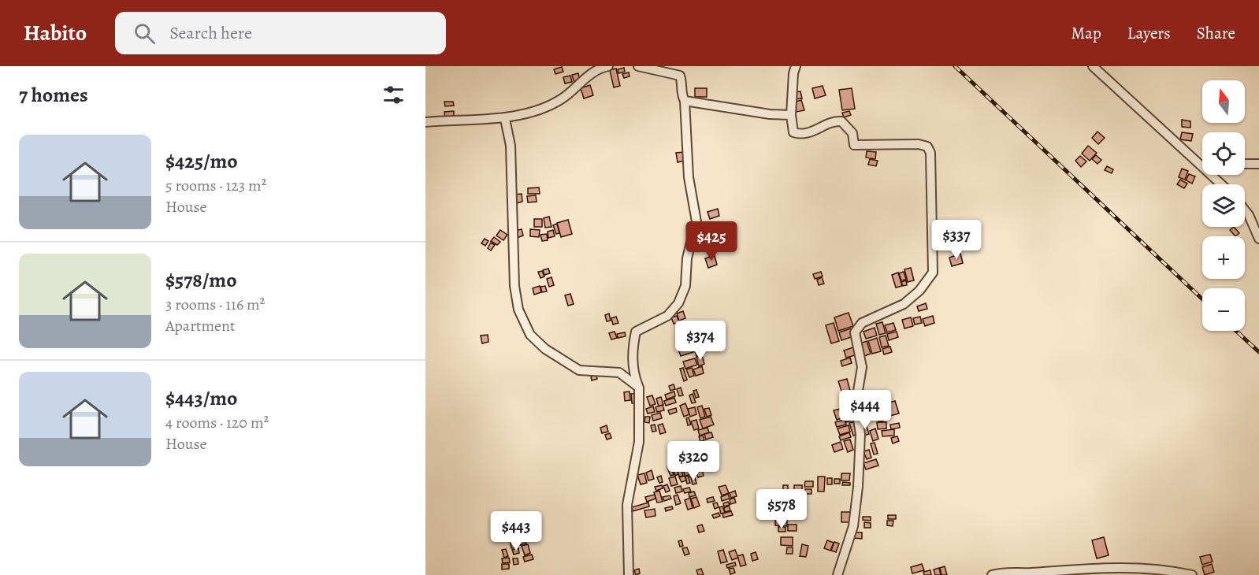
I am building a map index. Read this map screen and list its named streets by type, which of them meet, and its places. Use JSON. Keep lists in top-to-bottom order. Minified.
{"north":"top","page":{"header":"Habito","search":"Search here","nav":["Map","Layers","Share"],"heading":"7 homes","map_buttons":["+","−"],"list":[{"name":"$425/mo","note":"5 rooms · 123 m² · House"},{"name":"$578/mo","note":"3 rooms · 116 m² · Apartment"},{"name":"$443/mo","note":"4 rooms · 120 m² · House"}],"price":["$337","$425","$374","$444","$320","$578","$443"]}}
